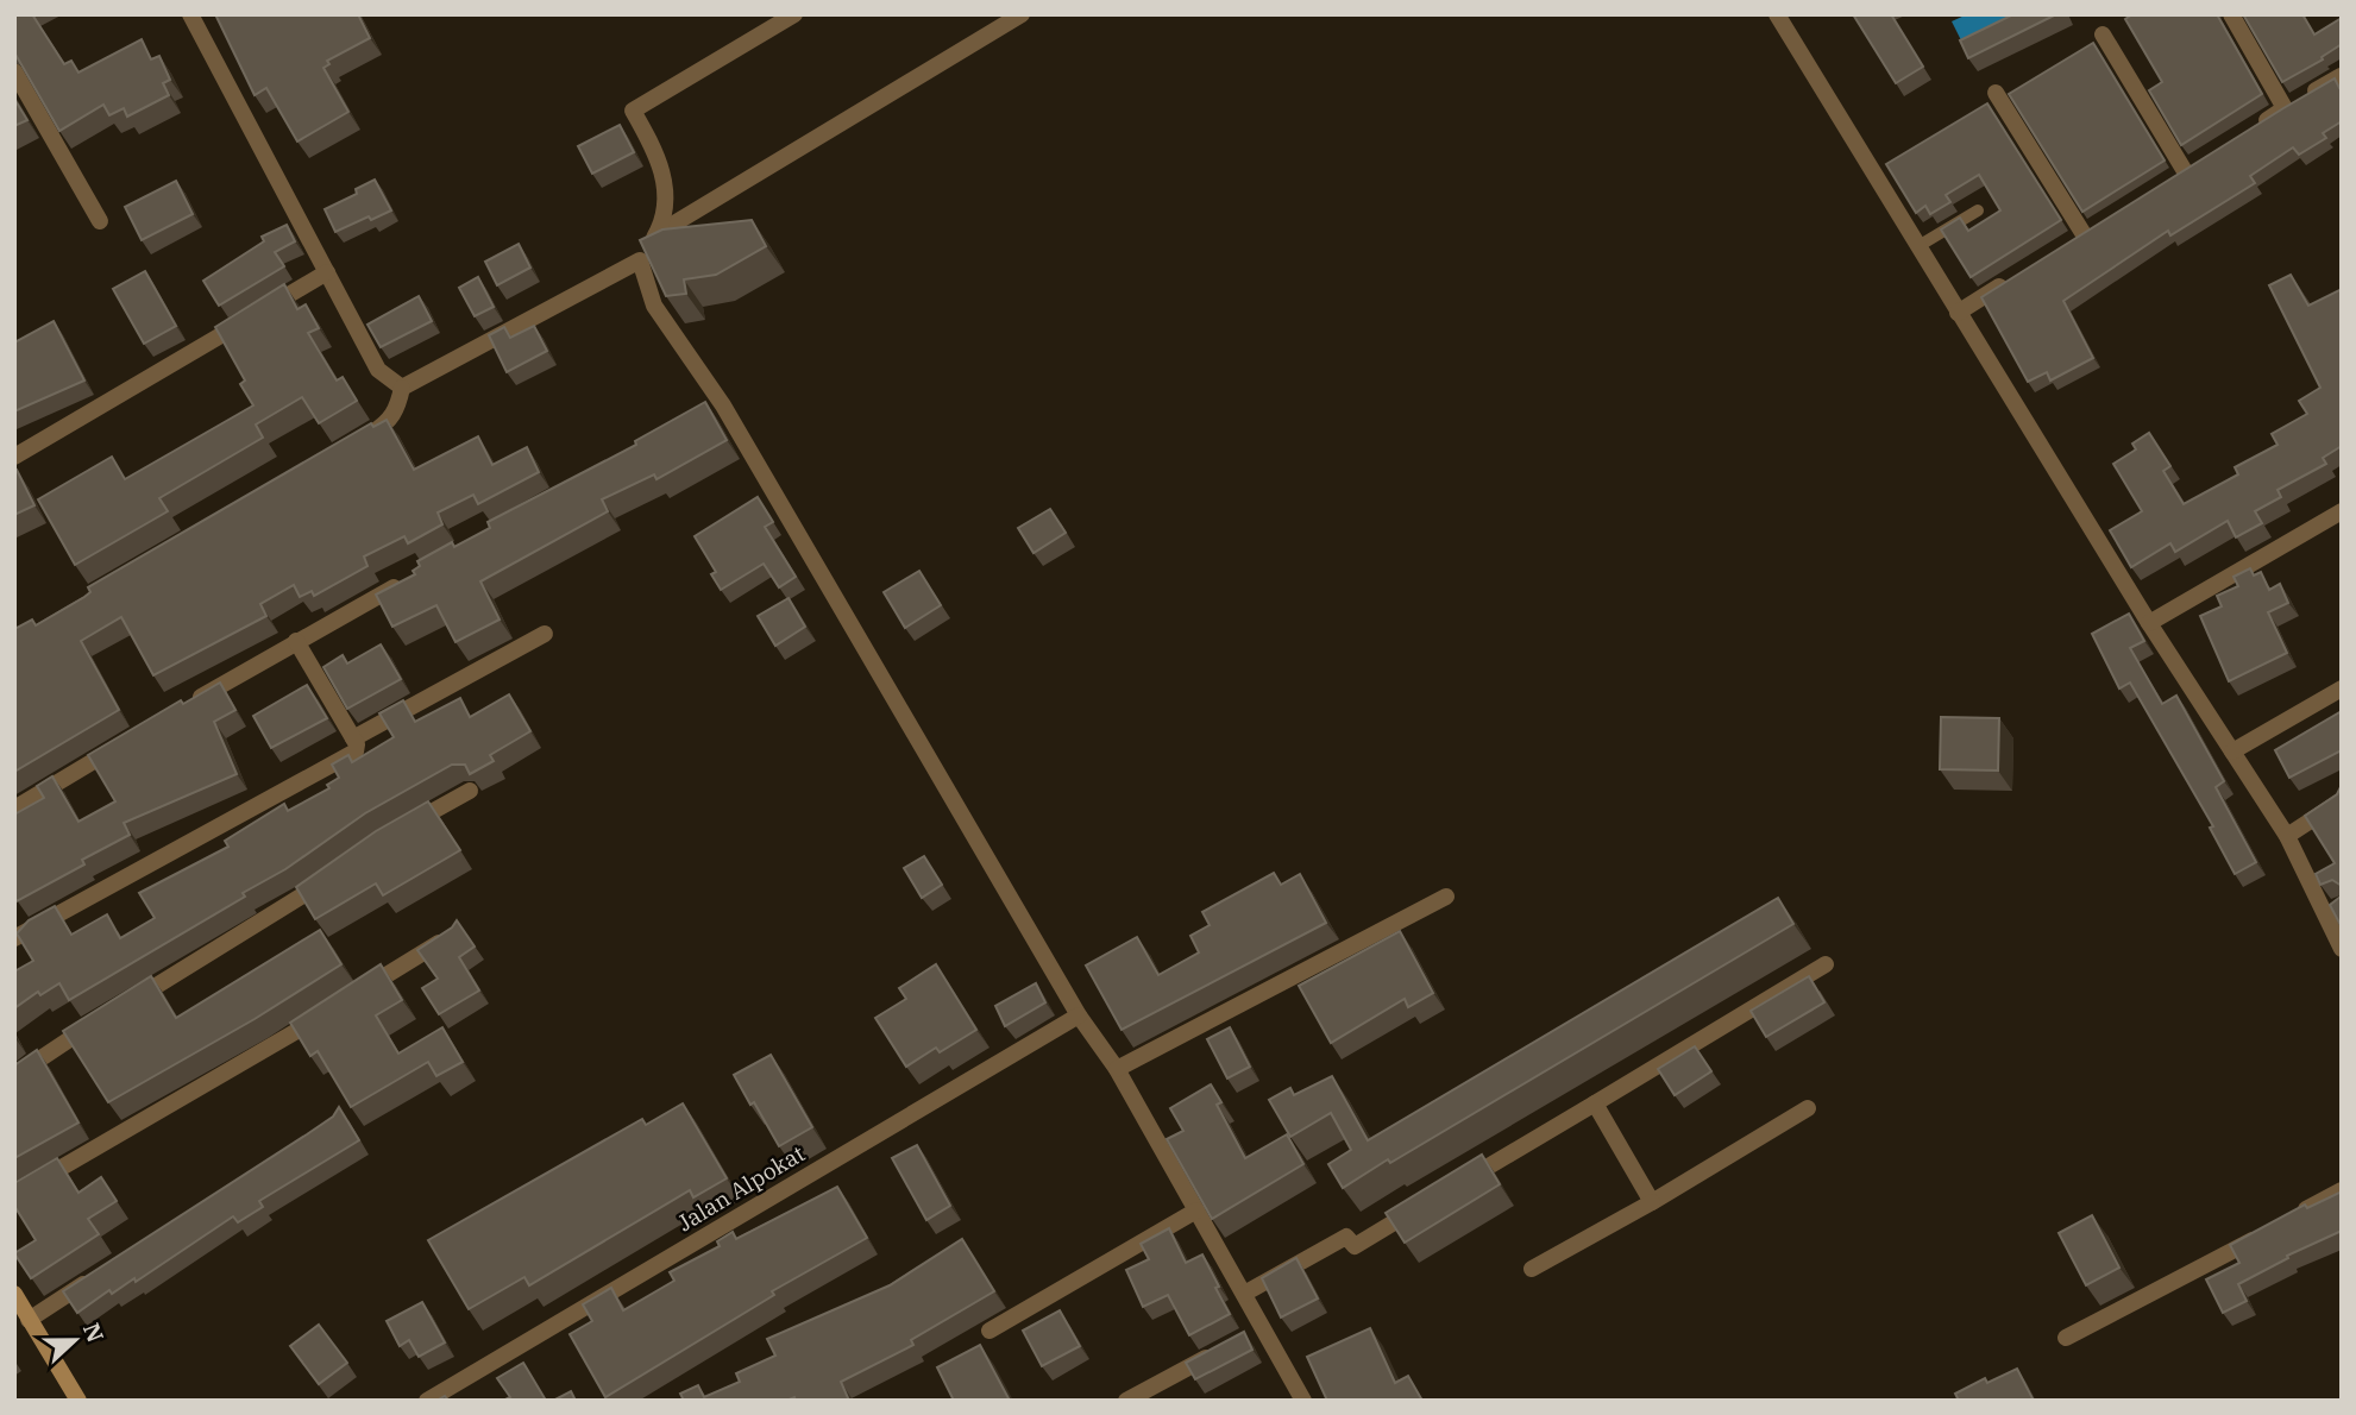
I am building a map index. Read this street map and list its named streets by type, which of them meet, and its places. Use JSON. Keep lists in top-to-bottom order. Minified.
{"streets":{"street":["Jalan Alpokat"]},"north":"right"}
